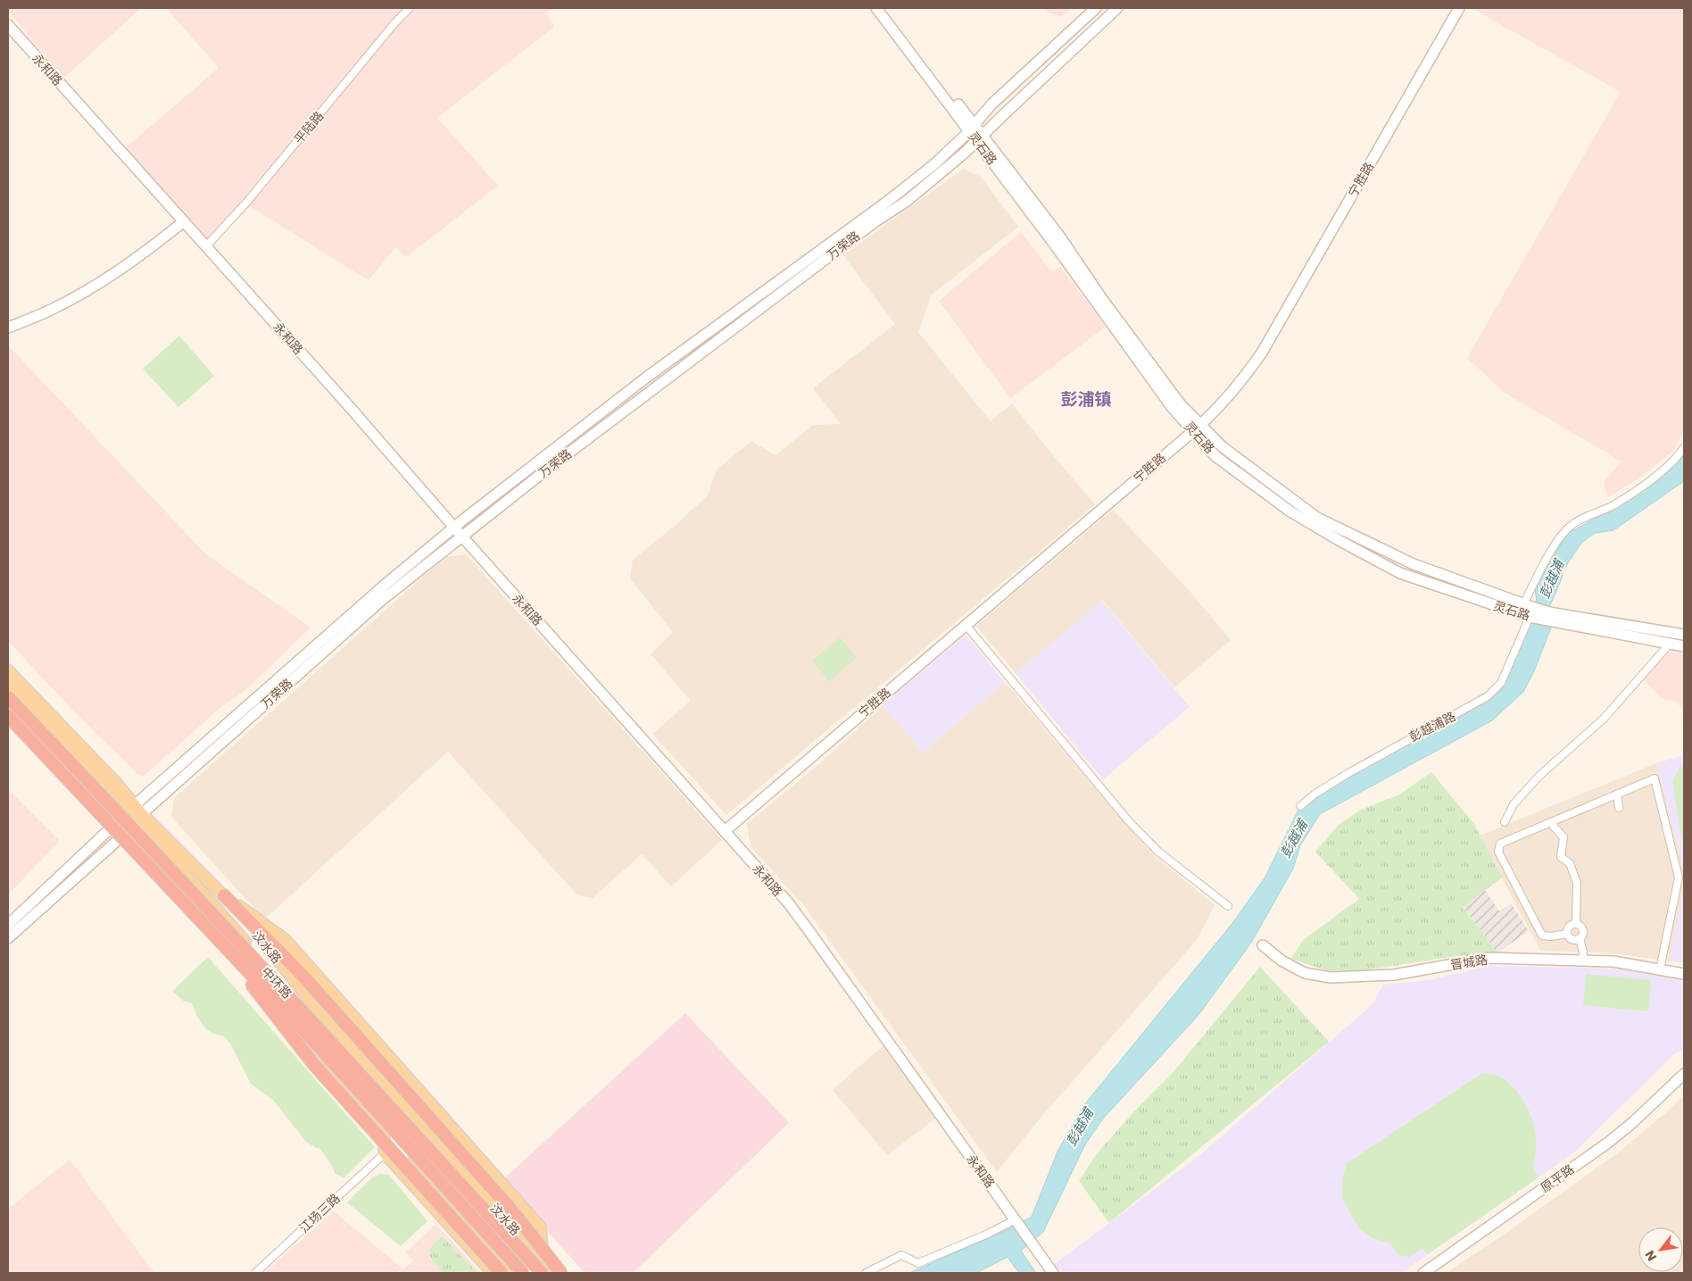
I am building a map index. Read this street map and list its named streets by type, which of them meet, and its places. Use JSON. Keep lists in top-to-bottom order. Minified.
{"streets":{"highway":["中环路"],"main road":["永和路","灵石路","宁胜路","万荣路","汶水路","晋城路","原平路"],"street":["平陆路","彭越浦路","江场三路"]},"crossings":[["永和路","平陆路"],["永和路","宁胜路"],["永和路","万荣路"],["灵石路","宁胜路"],["灵石路","万荣路"],["灵石路","彭越浦路"],["万荣路","汶水路"],["汶水路","中环路"]],"districts":["彭浦镇"],"water":["彭越浦"],"north":"bottom left"}
